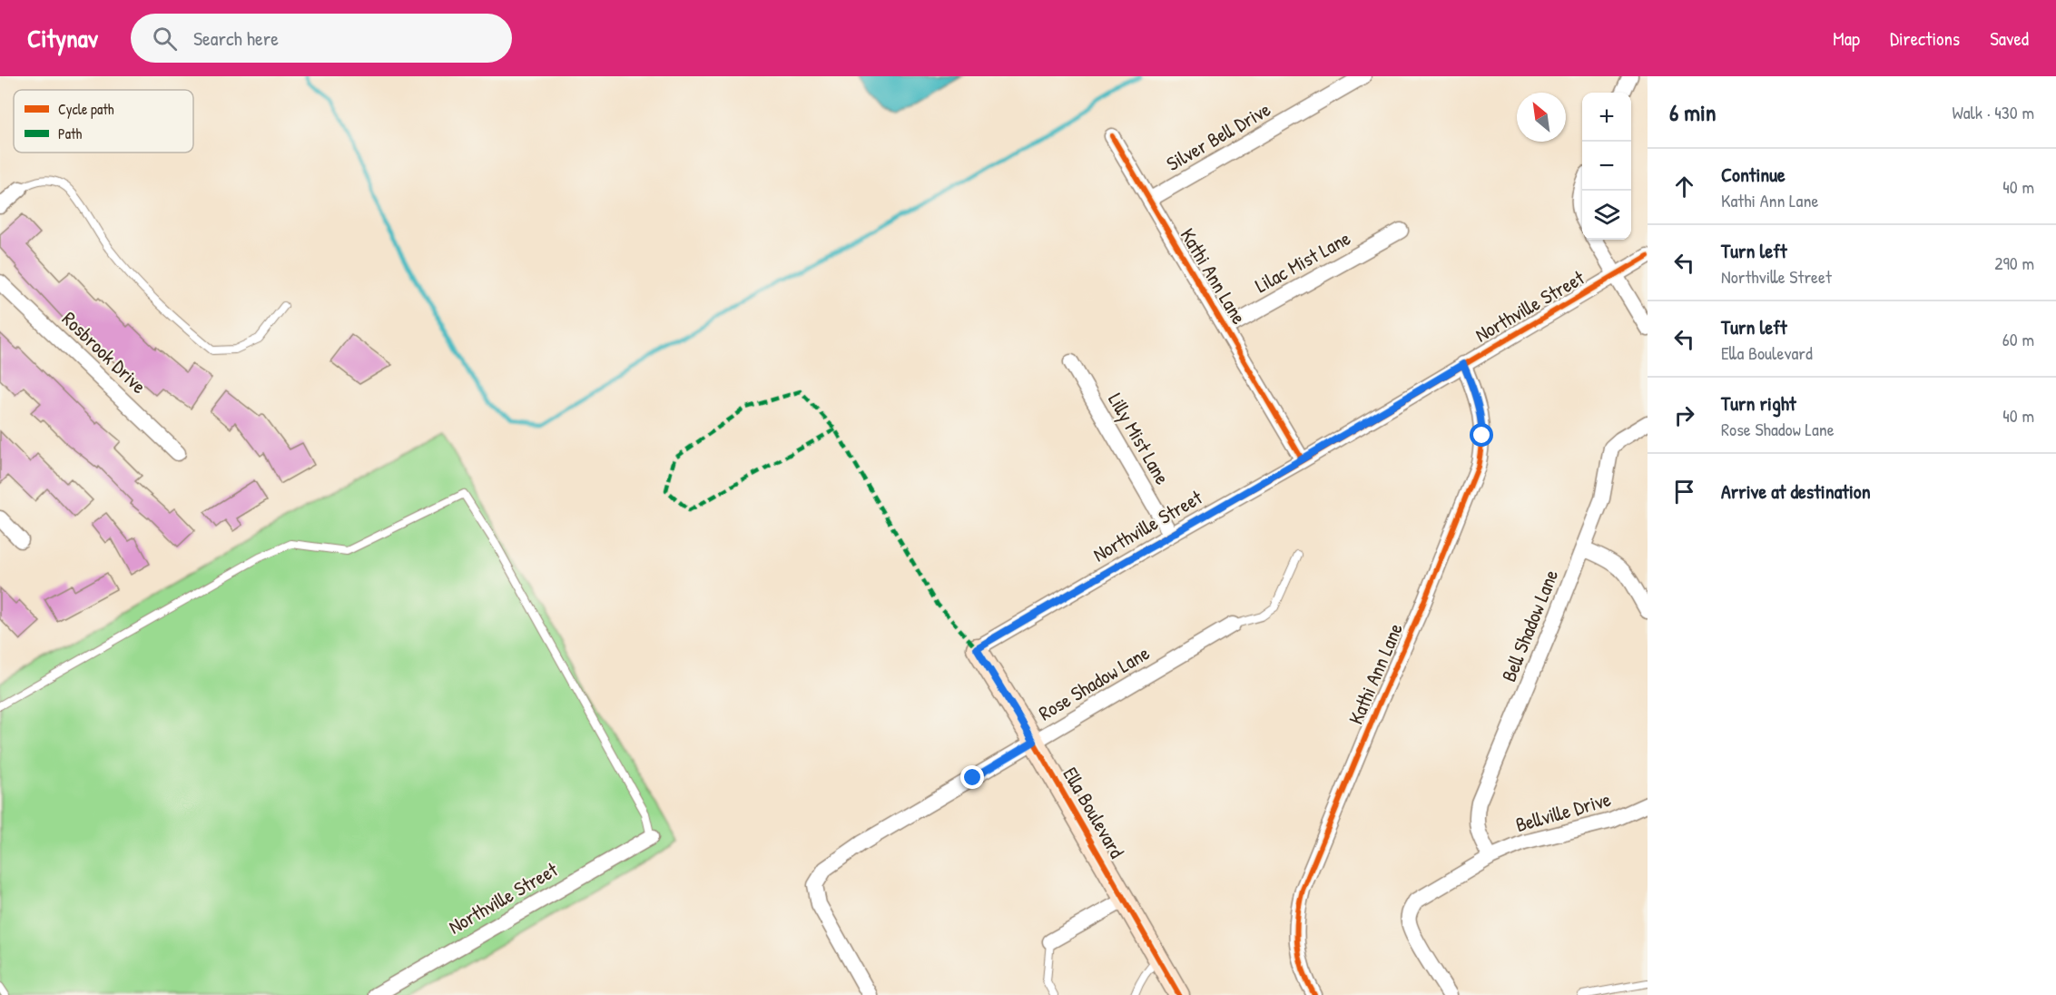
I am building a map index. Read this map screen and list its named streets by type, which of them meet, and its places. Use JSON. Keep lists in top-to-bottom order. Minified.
{"streets":{"street":["Silver Bell Drive","Lilac Mist Lane","Kathi Ann Lane","Northville Street","Rosbrook Drive","Lilly Mist Lane","Bell Shadow Lane","Rose Shadow Lane","Bellville Drive","Ella Boulevard"]},"crossings":[["Silver Bell Drive","Kathi Ann Lane"],["Lilac Mist Lane","Kathi Ann Lane"],["Kathi Ann Lane","Northville Street"],["Northville Street","Lilly Mist Lane"],["Northville Street","Ella Boulevard"],["Bell Shadow Lane","Bellville Drive"],["Rose Shadow Lane","Ella Boulevard"]],"legend":["Cycle path","Path"],"north":"top left","page":{"header":"Citynav","search":"Search here","nav":["Map","Directions","Saved"],"heading":["6 min","Walk · 430 m"],"map_buttons":["+","−"],"list":[["Continue","Kathi Ann Lane","40 m"],["Turn left","Northville Street","290 m"],["Turn left","Ella Boulevard","60 m"],["Turn right","Rose Shadow Lane","40 m"],"Arrive at destination"]}}
